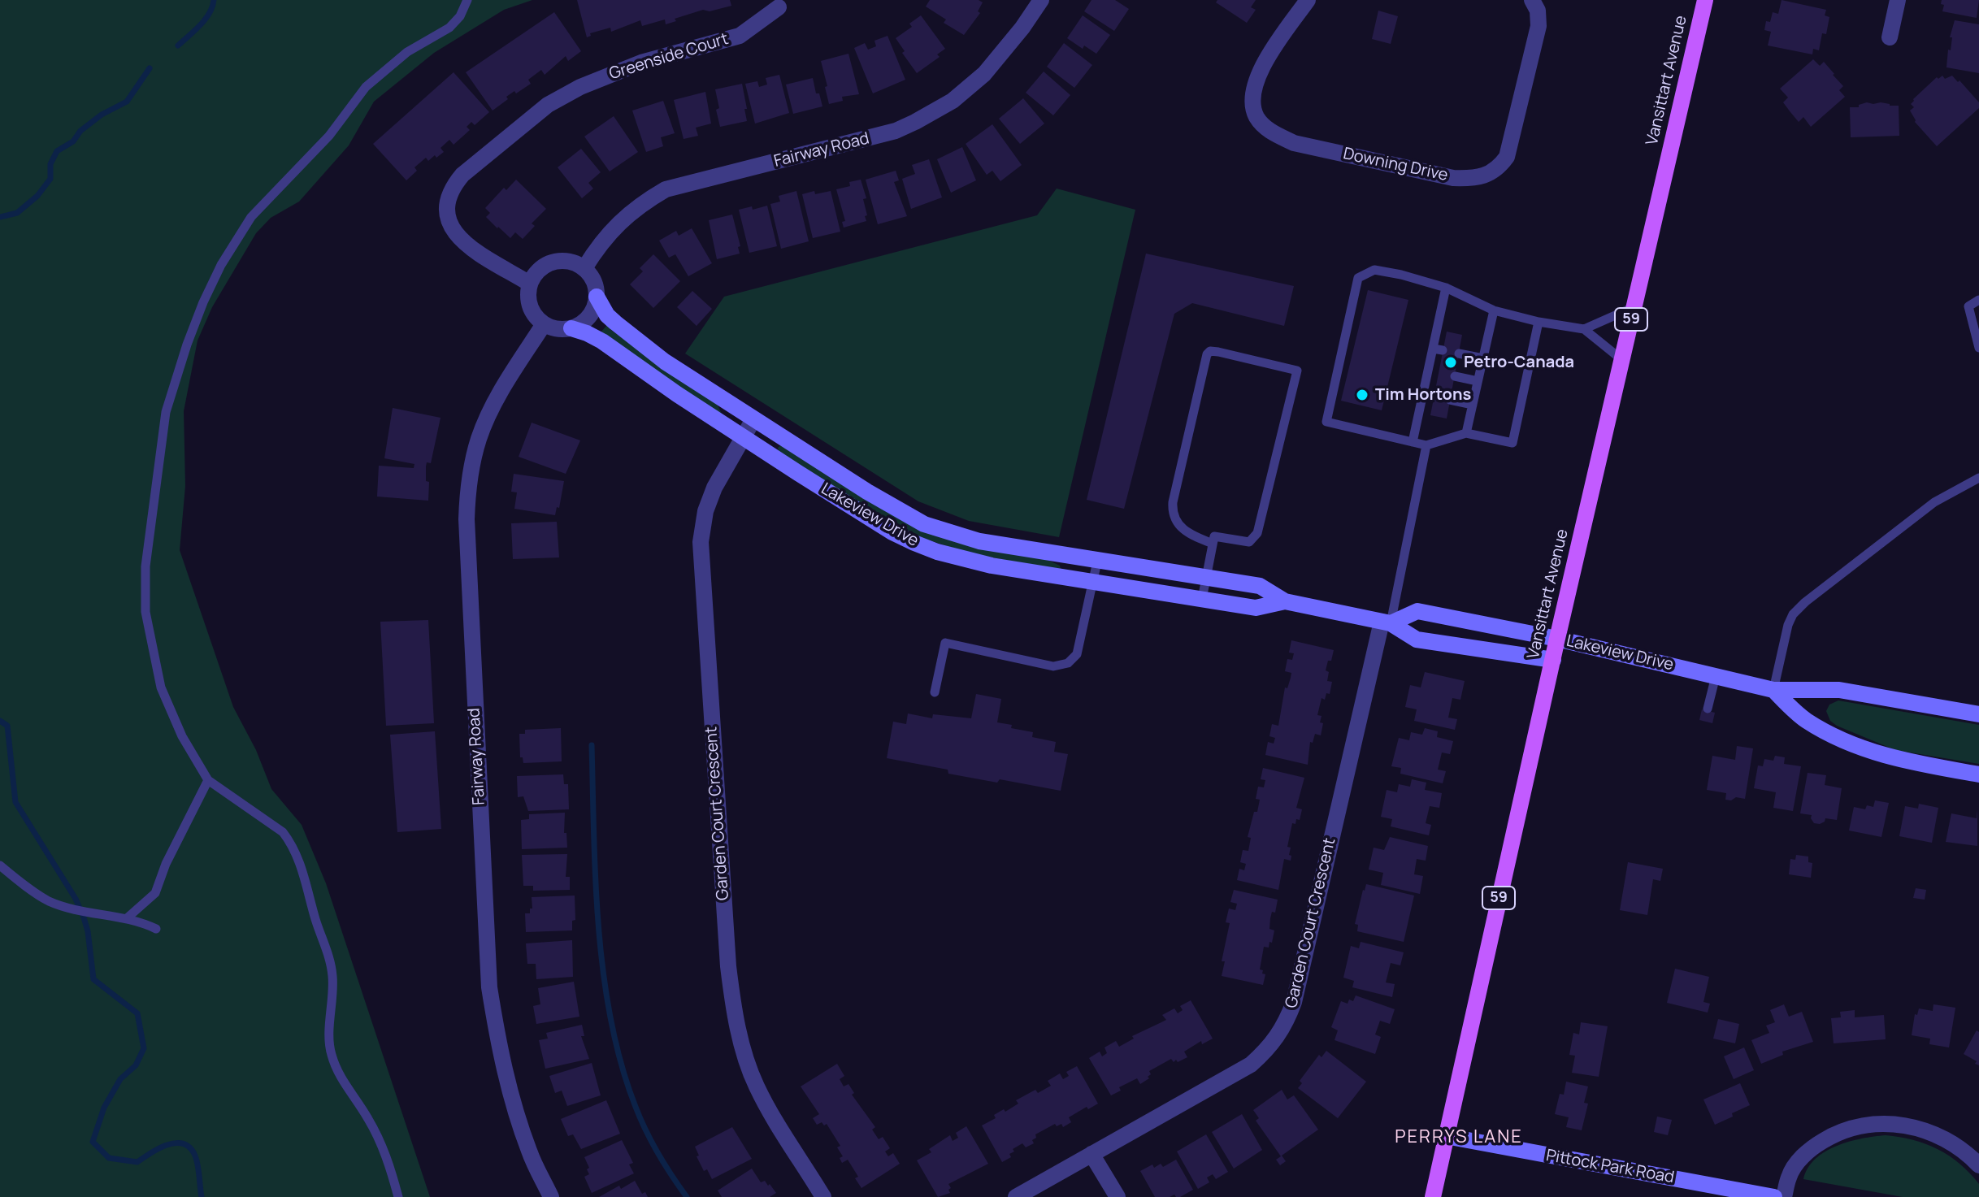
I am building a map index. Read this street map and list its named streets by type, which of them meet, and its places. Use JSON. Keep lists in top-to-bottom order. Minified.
{"streets":{"main road":["Vansittart Avenue","59"],"street":["Greenside Court","Fairway Road","Downing Drive","Lakeview Drive","Garden Court Crescent","Pittock Park Road"]},"crossings":[["Greenside Court","Fairway Road"],["Greenside Court","Lakeview Drive"],["Vansittart Avenue","Lakeview Drive"],["Vansittart Avenue","Pittock Park Road"],["Fairway Road","Lakeview Drive"],["Lakeview Drive","Garden Court Crescent"]],"districts":["PERRYS LANE"],"places":["Petro-Canada","Tim Hortons"]}
